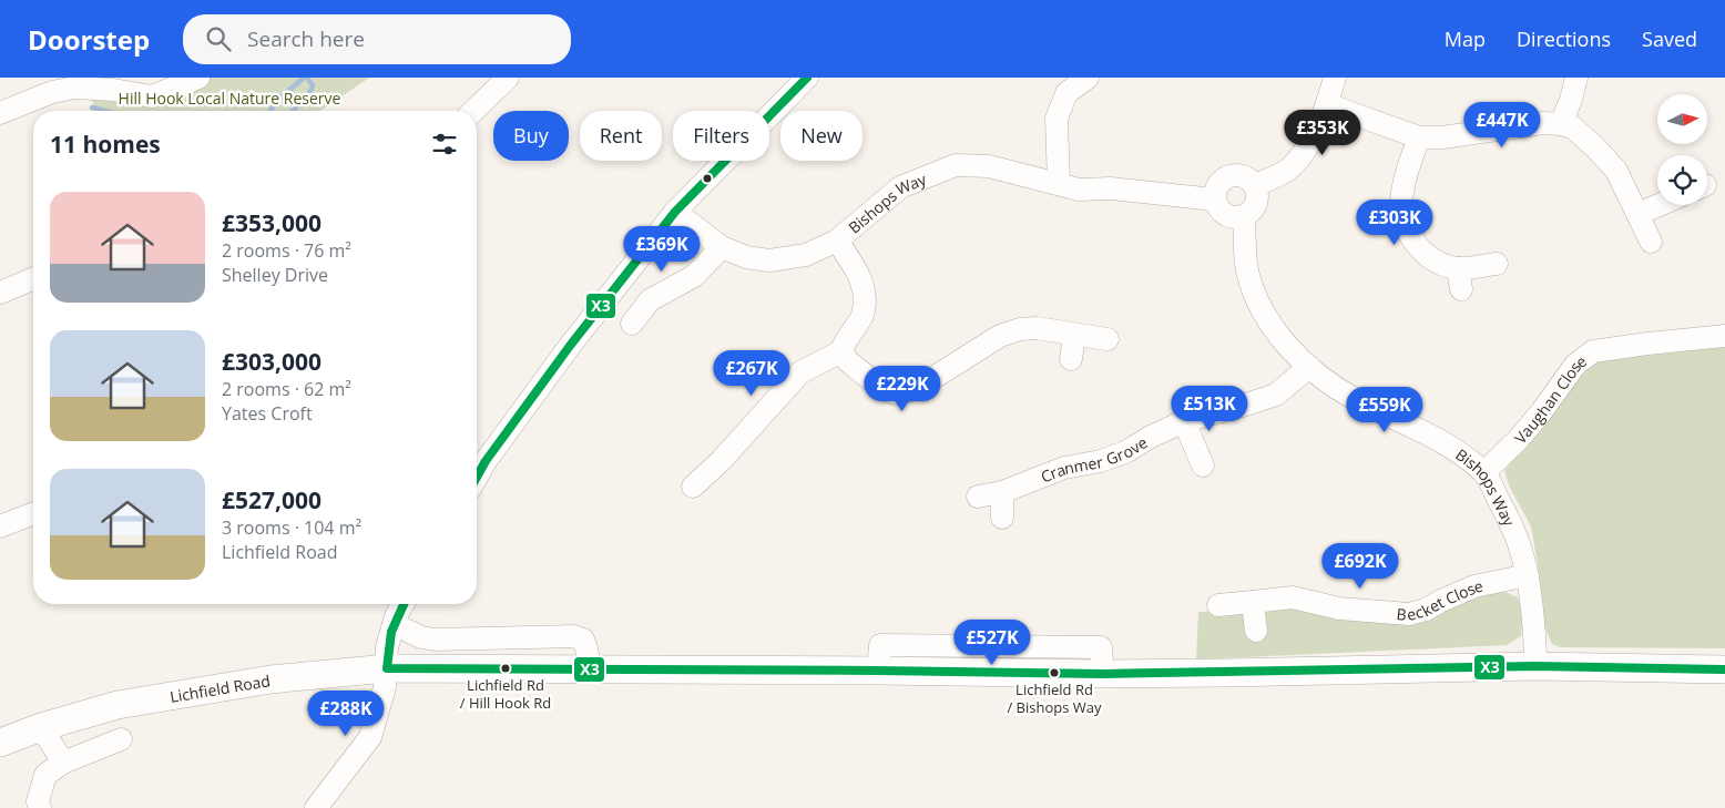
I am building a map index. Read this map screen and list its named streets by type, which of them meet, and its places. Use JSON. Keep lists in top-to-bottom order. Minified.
{"streets":{"main road":["Lichfield Road"],"street":["Bishops Way","Vaughan Close","Cranmer Grove","Becket Close"]},"crossings":[["Bishops Way","Vaughan Close"],["Bishops Way","Cranmer Grove"],["Bishops Way","Becket Close"],["Bishops Way","Lichfield Road"]],"parks":["Hill Hook Local Nature Reserve"],"places":["Lichfield Rd / Hill Hook Rd","Lichfield Rd / Bishops Way"],"lines":["transit line X3"],"north":"right","page":{"header":"Doorstep","search":"Search here","nav":["Map","Directions","Saved"],"price":["£447K","£353K","£303K","£369K","£267K","£229K","£513K","£559K","£692K","£527K","£288K"],"chip":["Buy","Rent","Filters","New"],"heading":"11 homes","list":[{"name":"£353,000","note":"2 rooms · 76 m² · Shelley Drive"},{"name":"£303,000","note":"2 rooms · 62 m² · Yates Croft"},{"name":"£527,000","note":"3 rooms · 104 m² · Lichfield Road"}]}}
